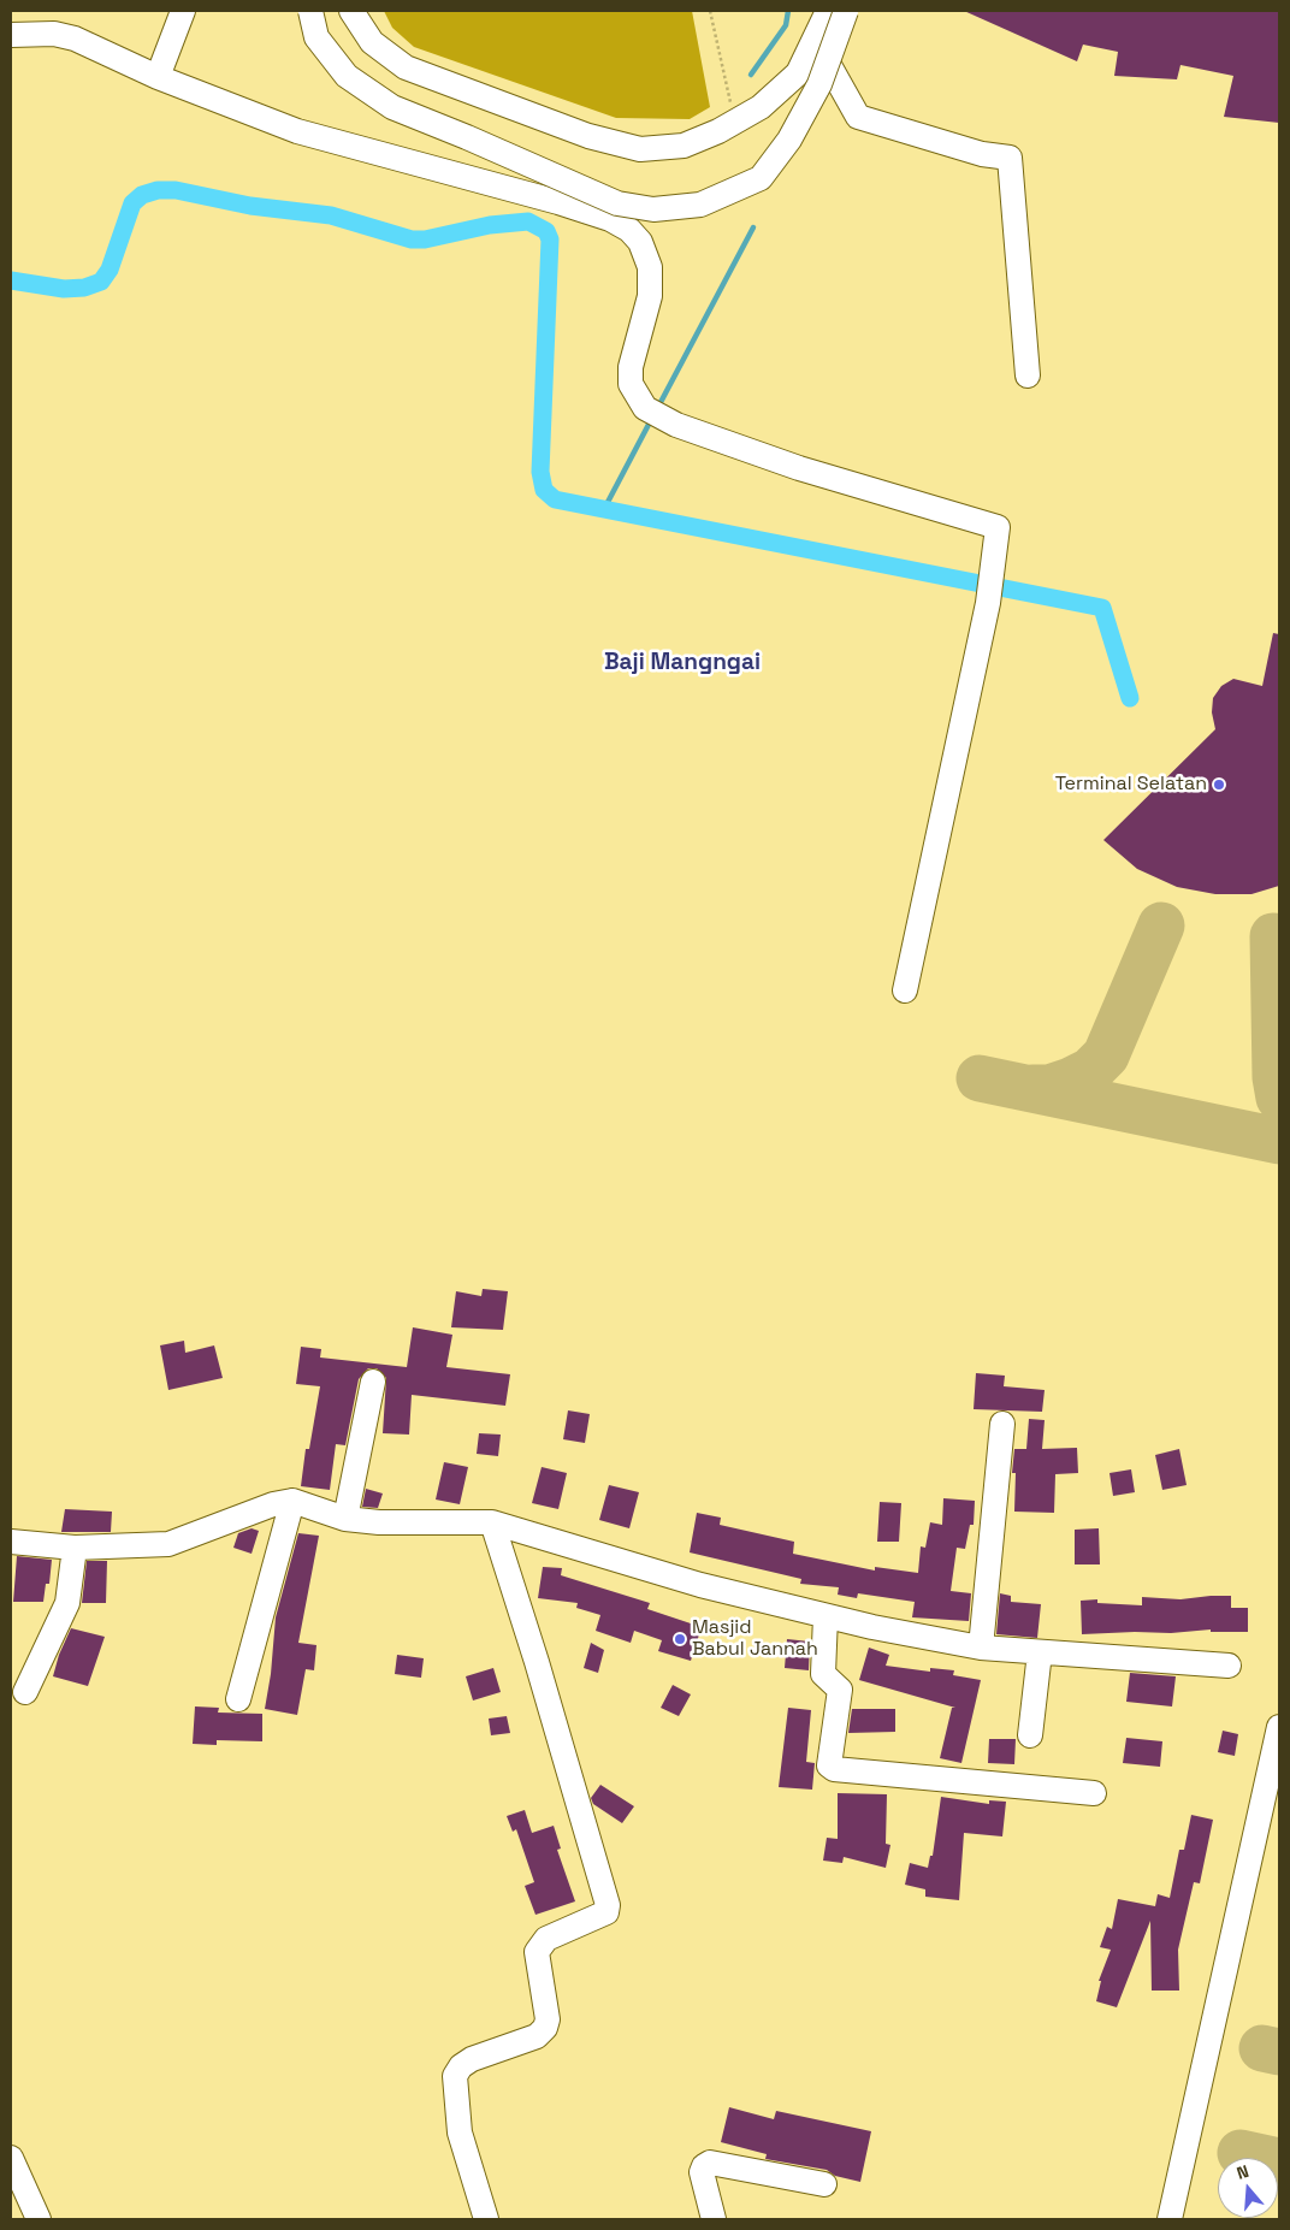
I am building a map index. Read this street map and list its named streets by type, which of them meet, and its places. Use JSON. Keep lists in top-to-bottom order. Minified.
{"districts":["Baji Mangngai"],"places":["Terminal Selatan","Masjid Babul Jannah"],"north":"top"}
